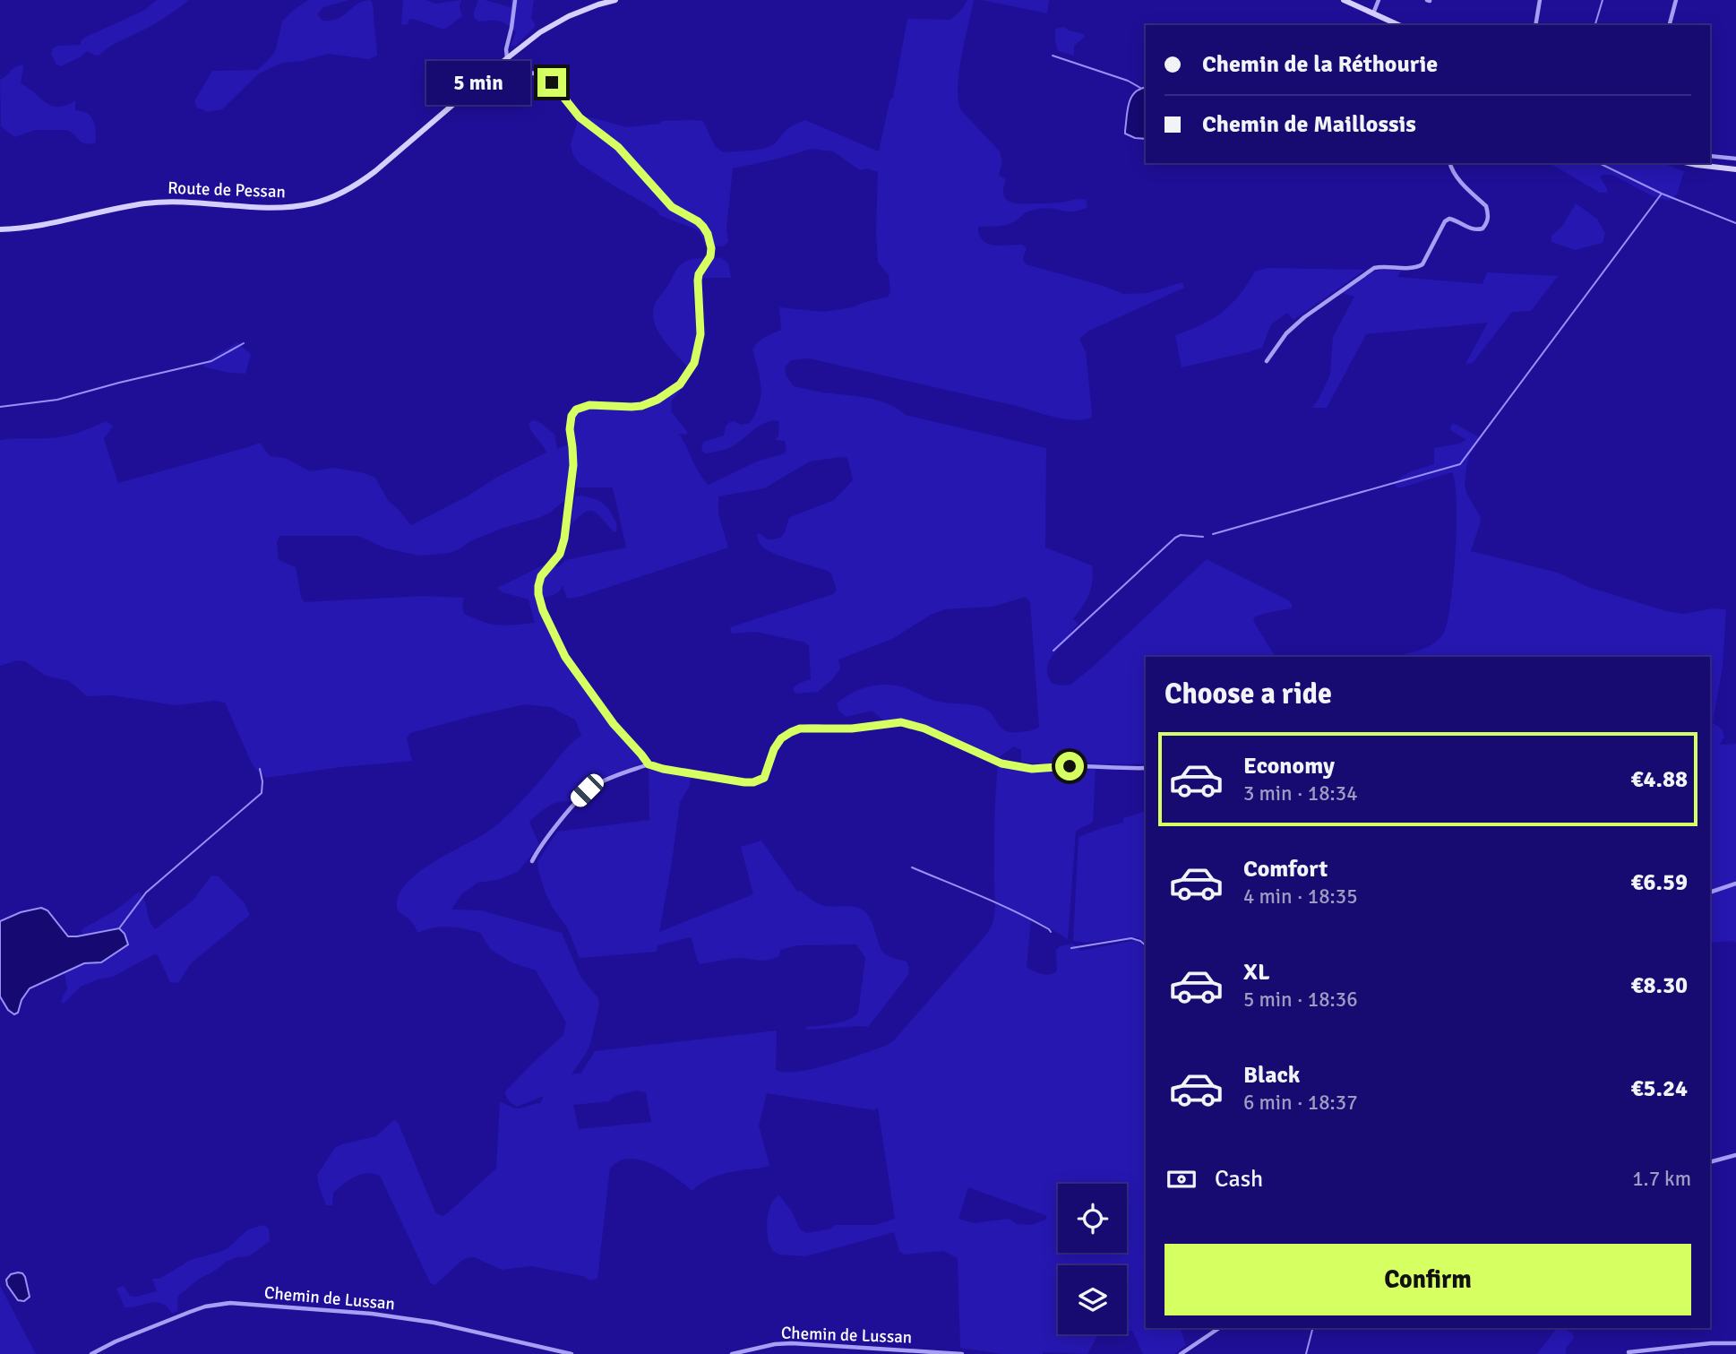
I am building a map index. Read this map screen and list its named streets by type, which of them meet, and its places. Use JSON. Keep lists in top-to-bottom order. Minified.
{"streets":{"main road":["Route de Pessan"],"street":["Chemin de Lussan"]},"page":{"banner":["Chemin de la Réthourie","Chemin de Maillossis"],"bubble":"5 min","heading":"Choose a ride","list":[{"name":"Economy","note":"3 min · 18:34","value":"€4.88"},{"name":"Comfort","note":"4 min · 18:35","value":"€6.59"},{"name":"XL","note":"5 min · 18:36","value":"€8.30"},{"name":"Black","note":"6 min · 18:37","value":"€5.24"}],"pay":["Cash","1.7 km"],"buttons":"Confirm"}}
